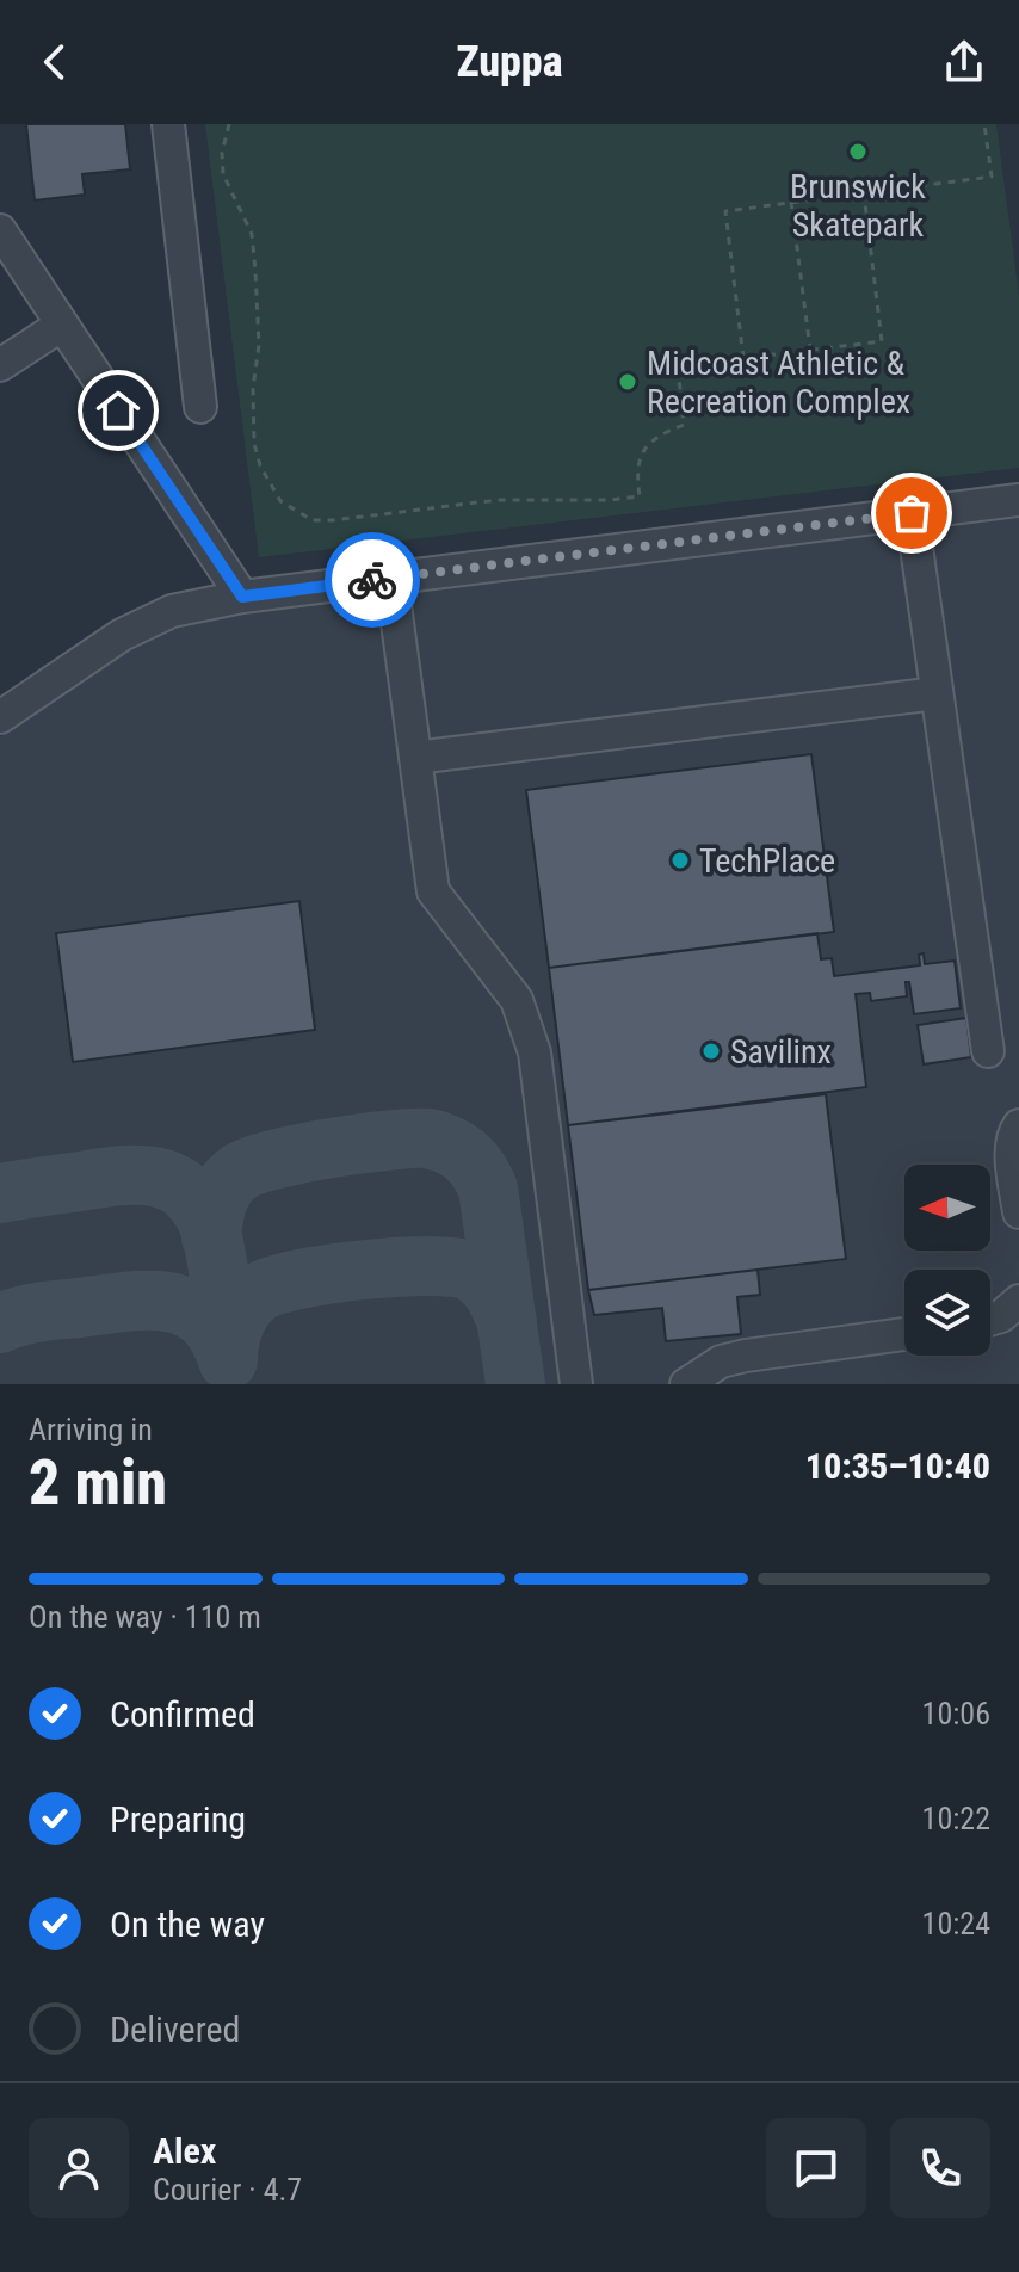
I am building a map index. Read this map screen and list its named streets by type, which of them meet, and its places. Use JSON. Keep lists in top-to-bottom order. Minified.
{"places":["Brunswick Skatepark","Midcoast Athletic & Recreation Complex","TechPlace","Savilinx"],"north":"left","page":{"header":"Zuppa","heading":["2 min","Arriving in","10:35–10:40"],"panel":["Alex","Courier · 4.7"],"bar":"On the way · 110 m","list":[["Confirmed","10:06"],["Preparing","10:22"],["On the way","10:24"],"Delivered"]}}
